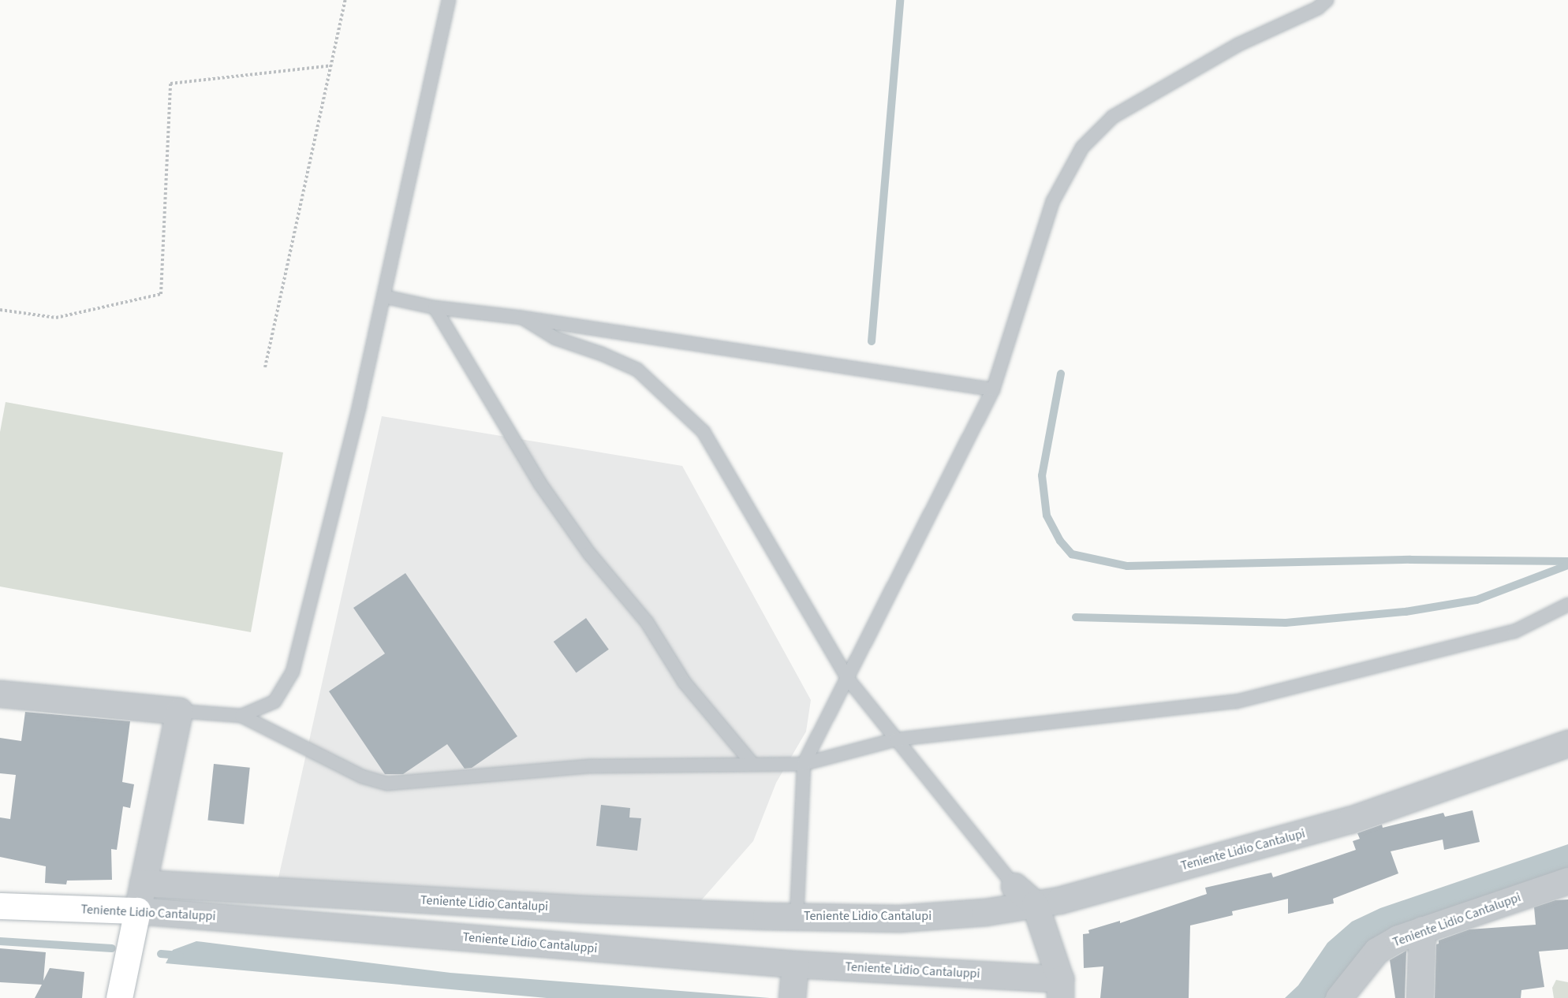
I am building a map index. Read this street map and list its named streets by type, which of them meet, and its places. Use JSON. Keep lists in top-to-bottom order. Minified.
{"streets":{"street":["Teniente Lidio Cantalupi","Teniente Lidio Cantaluppi"]}}
